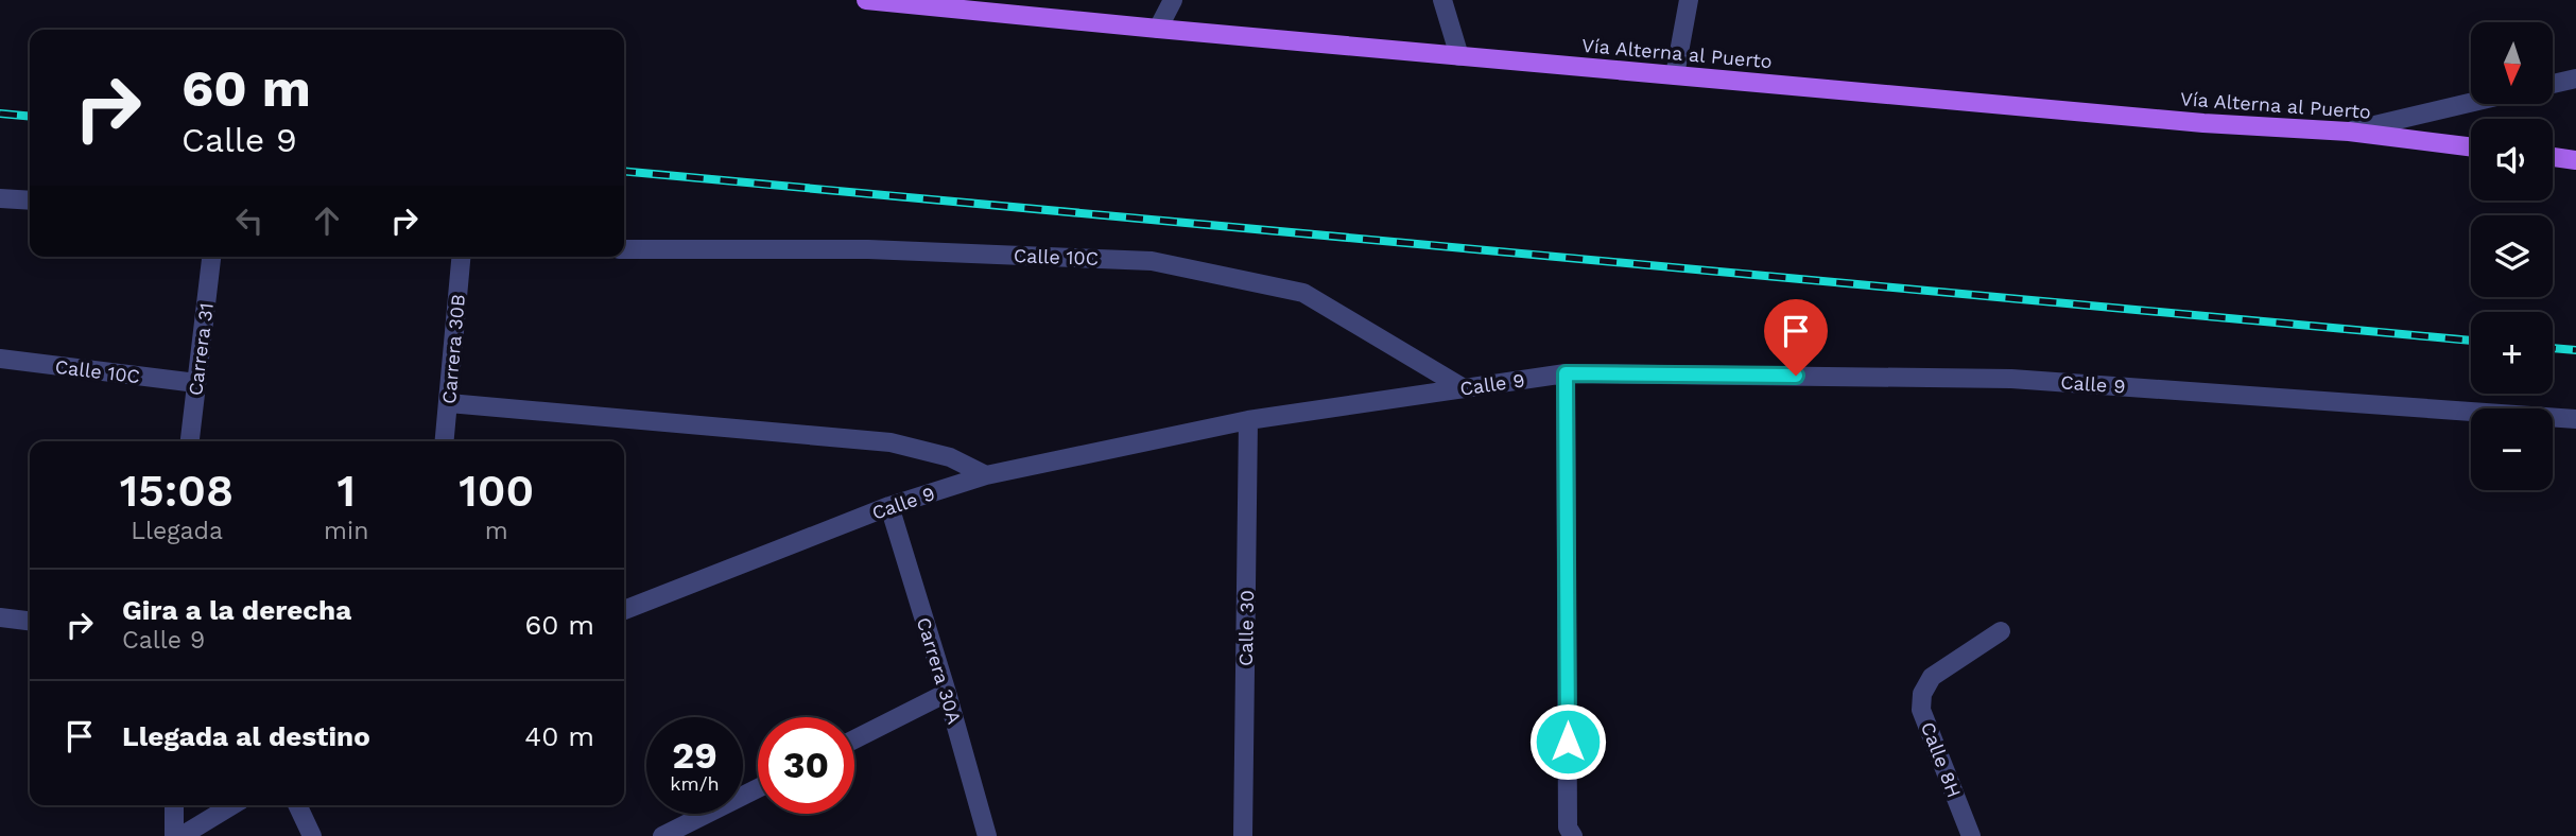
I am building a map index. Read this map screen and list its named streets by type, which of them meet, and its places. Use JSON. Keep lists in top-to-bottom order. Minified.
{"streets":{"main road":["Vía Alterna al Puerto"],"street":["Calle 10C","Carrera 31","Carrera 30B","Calle 9","Calle 30","Carrera 30A","Calle 8H"]},"crossings":[["Calle 10C","Carrera 31"],["Calle 10C","Calle 9"],["Calle 9","Calle 30"],["Calle 9","Carrera 30A"]],"north":"bottom","page":{"map_buttons":["+","−"],"turn":["60 m","Calle 9"],"eta":["15:08","Llegada","1","min","100","m"],"list":[{"name":"Gira a la derecha","note":"Calle 9","value":"60 m"},{"name":"Llegada al destino","value":"40 m"}],"speed":"29 km/h","limit":"30"}}
